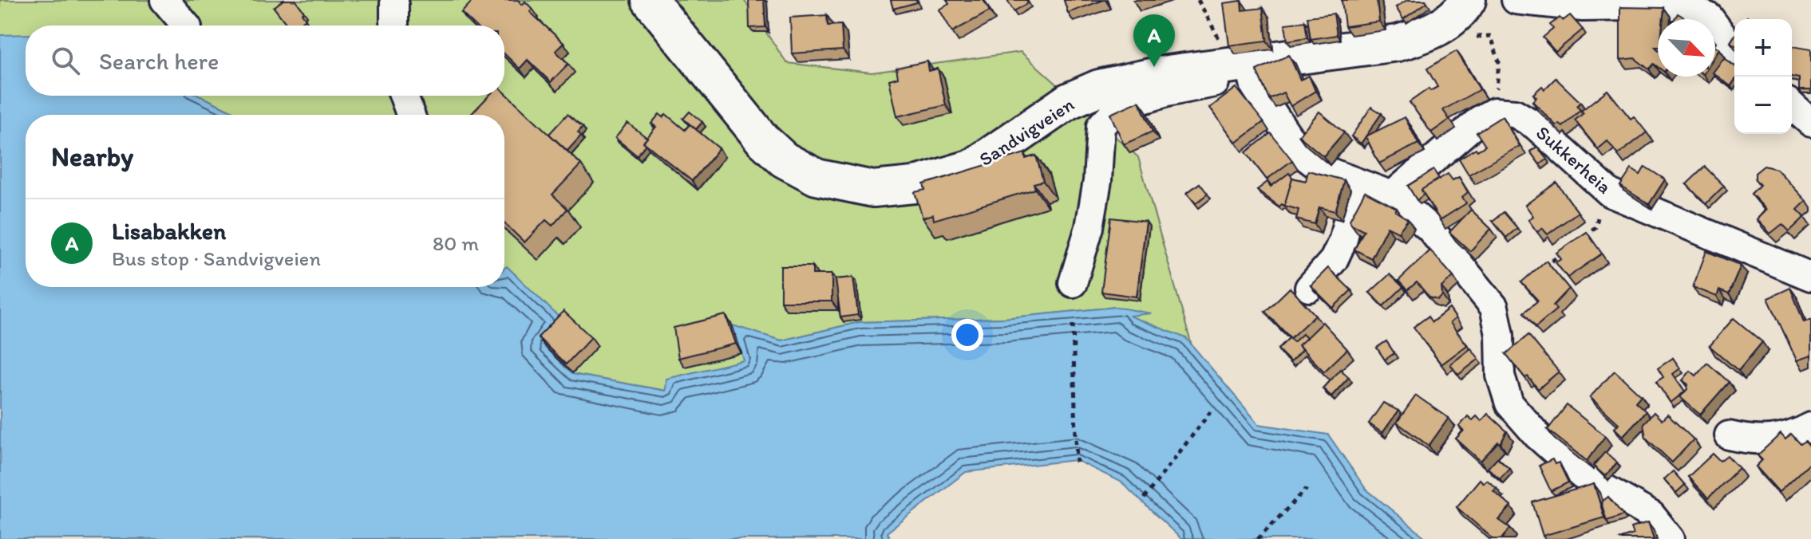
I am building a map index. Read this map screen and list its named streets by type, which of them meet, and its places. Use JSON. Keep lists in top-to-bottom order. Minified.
{"streets":{"main road":["Sandvigveien"],"street":["Sukkerheia"]},"north":"bottom right","page":{"pins":"A","map_buttons":["+","−"],"search":"Search here","heading":"Nearby","list":[{"mark":"A","name":"Lisabakken","note":"Bus stop · Sandvigveien","value":"80 m"}]}}
